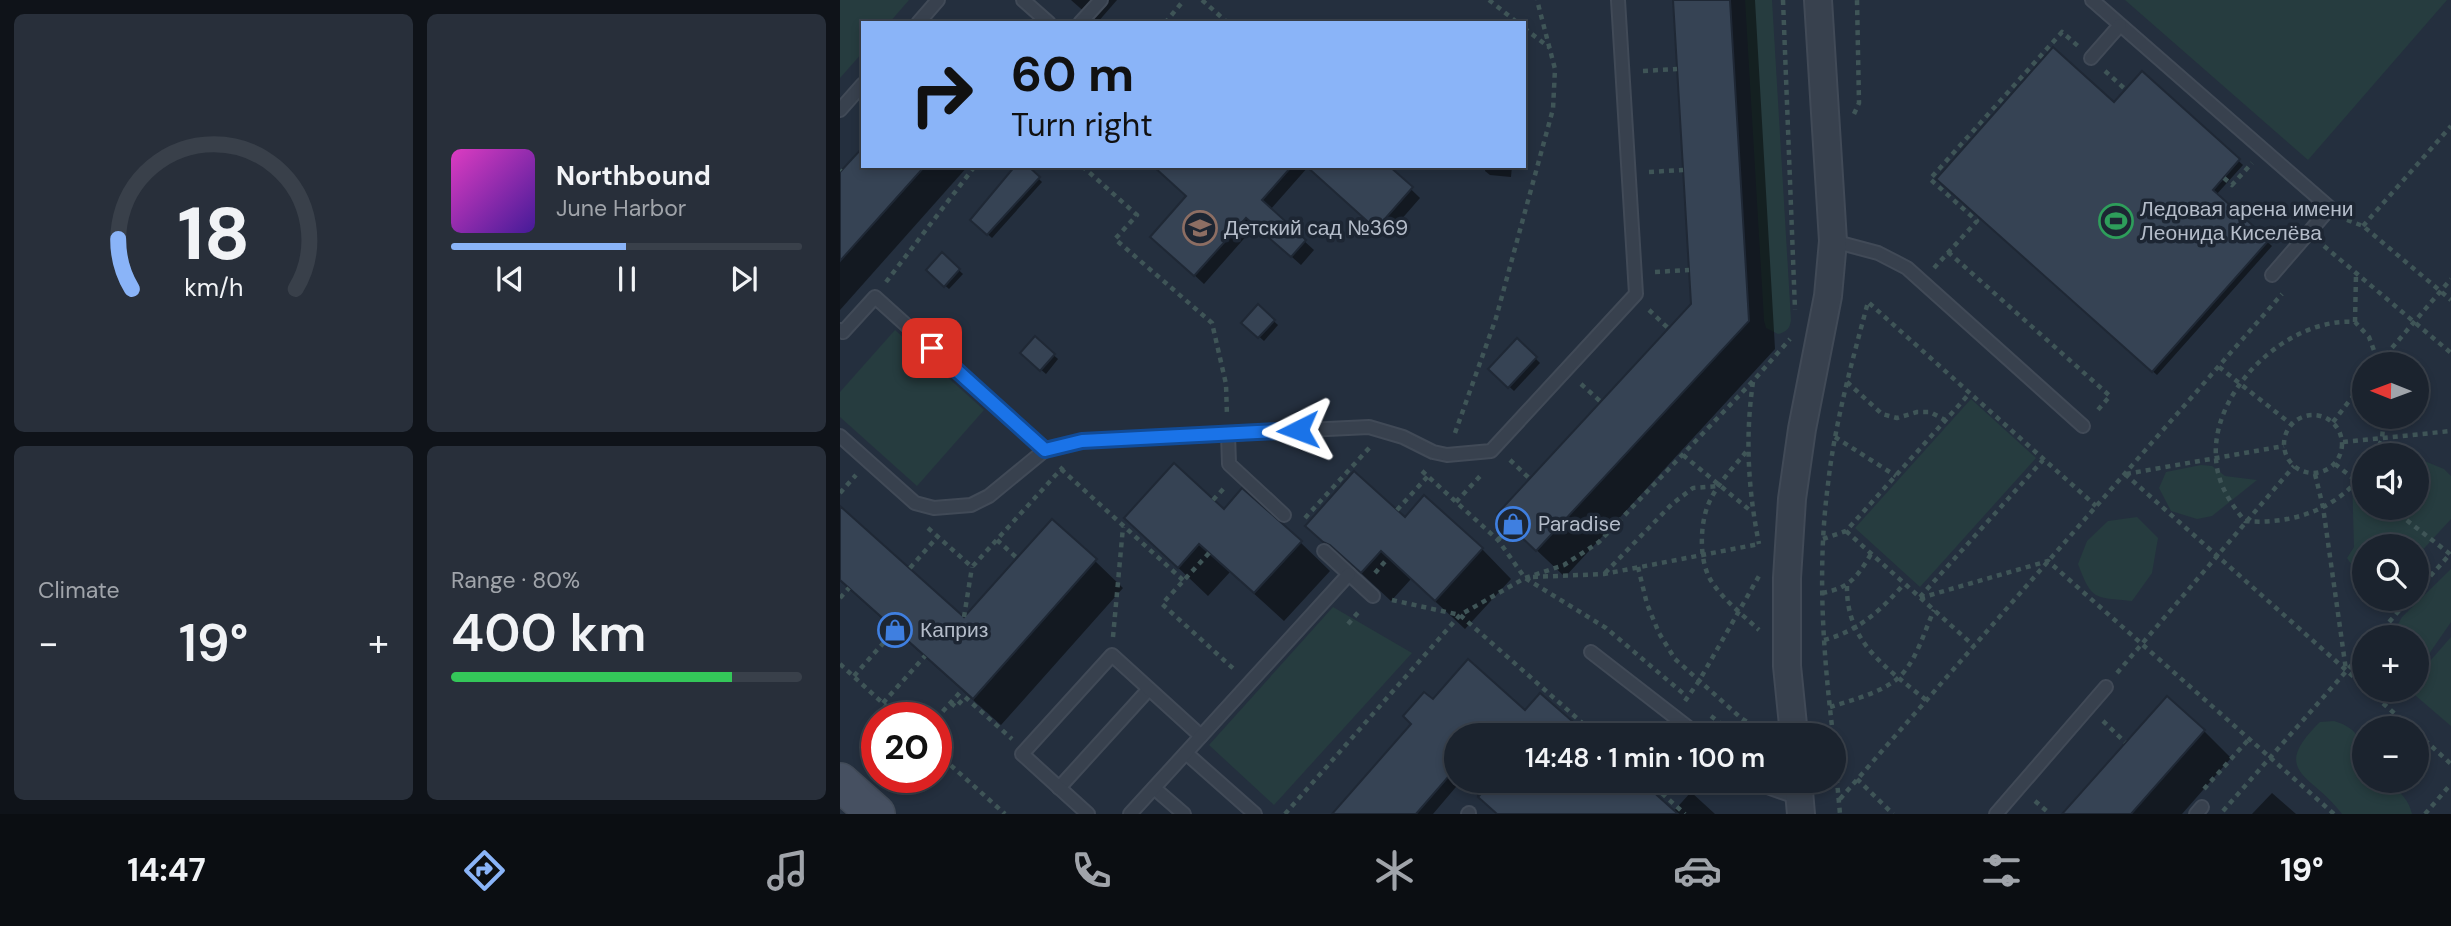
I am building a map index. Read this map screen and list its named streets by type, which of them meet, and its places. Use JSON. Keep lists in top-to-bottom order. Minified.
{"places":{"sports":["Ледовая арена имени Леонида Киселёва"],"school or university":["Детский сад №369"],"shop":["Paradise","Каприз"]},"north":"left","page":{"turn":["60 m","Turn right"],"song":["Northbound","June Harbor"],"map_buttons":["+","−"],"tile":["Climate",["Range · 80%","400 km"]],"heat":["−","19°","+"],"limit":"20","trip":"14:48 · 1 min · 100 m","tabs":["14:47","19°"],"gauge":["18","km/h"]}}
